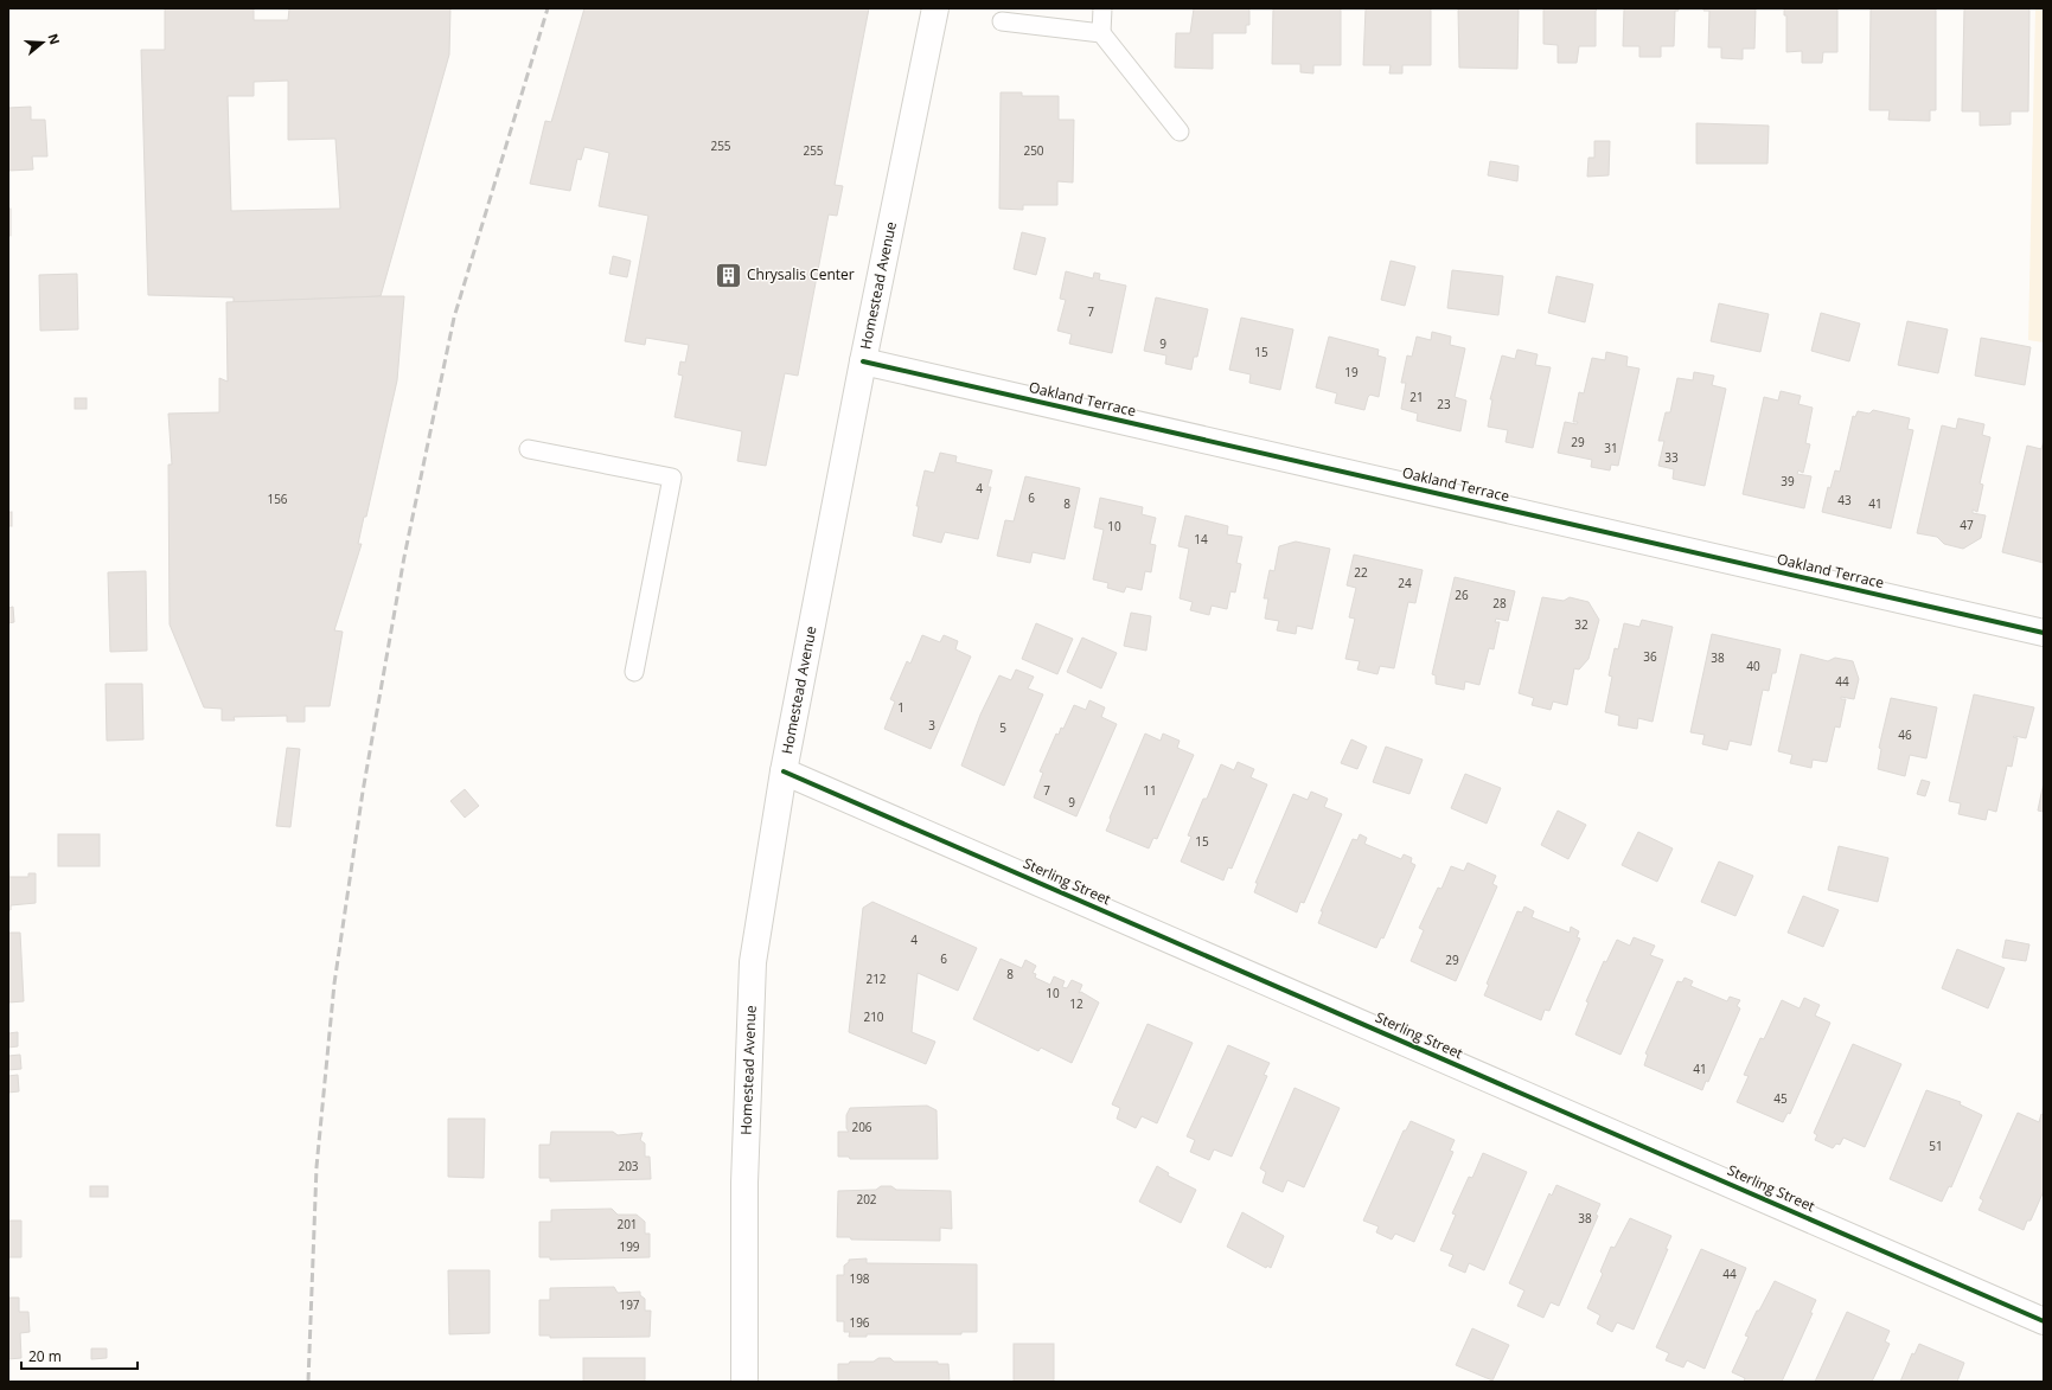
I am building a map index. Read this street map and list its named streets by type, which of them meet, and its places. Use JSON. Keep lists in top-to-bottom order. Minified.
{"streets":{"street":["Homestead Avenue","Oakland Terrace","Sterling Street"]},"crossings":[["Homestead Avenue","Oakland Terrace"],["Homestead Avenue","Sterling Street"]],"places":{"building":["Chrysalis Center"]},"house_numbers":["255","255","250","7","9","15","19","21","23","29","31","33","39","4","6","156","43","8","41","47","10","14","22","24","26","28","32","36","38","40","44","1","3","5","46","7","11","9","15","4","6","29","8","212","10","12","210","41","45","206","51","203","202","38","201","199","44","198","197","196"],"scale_bar":"20 m","north":"right"}
